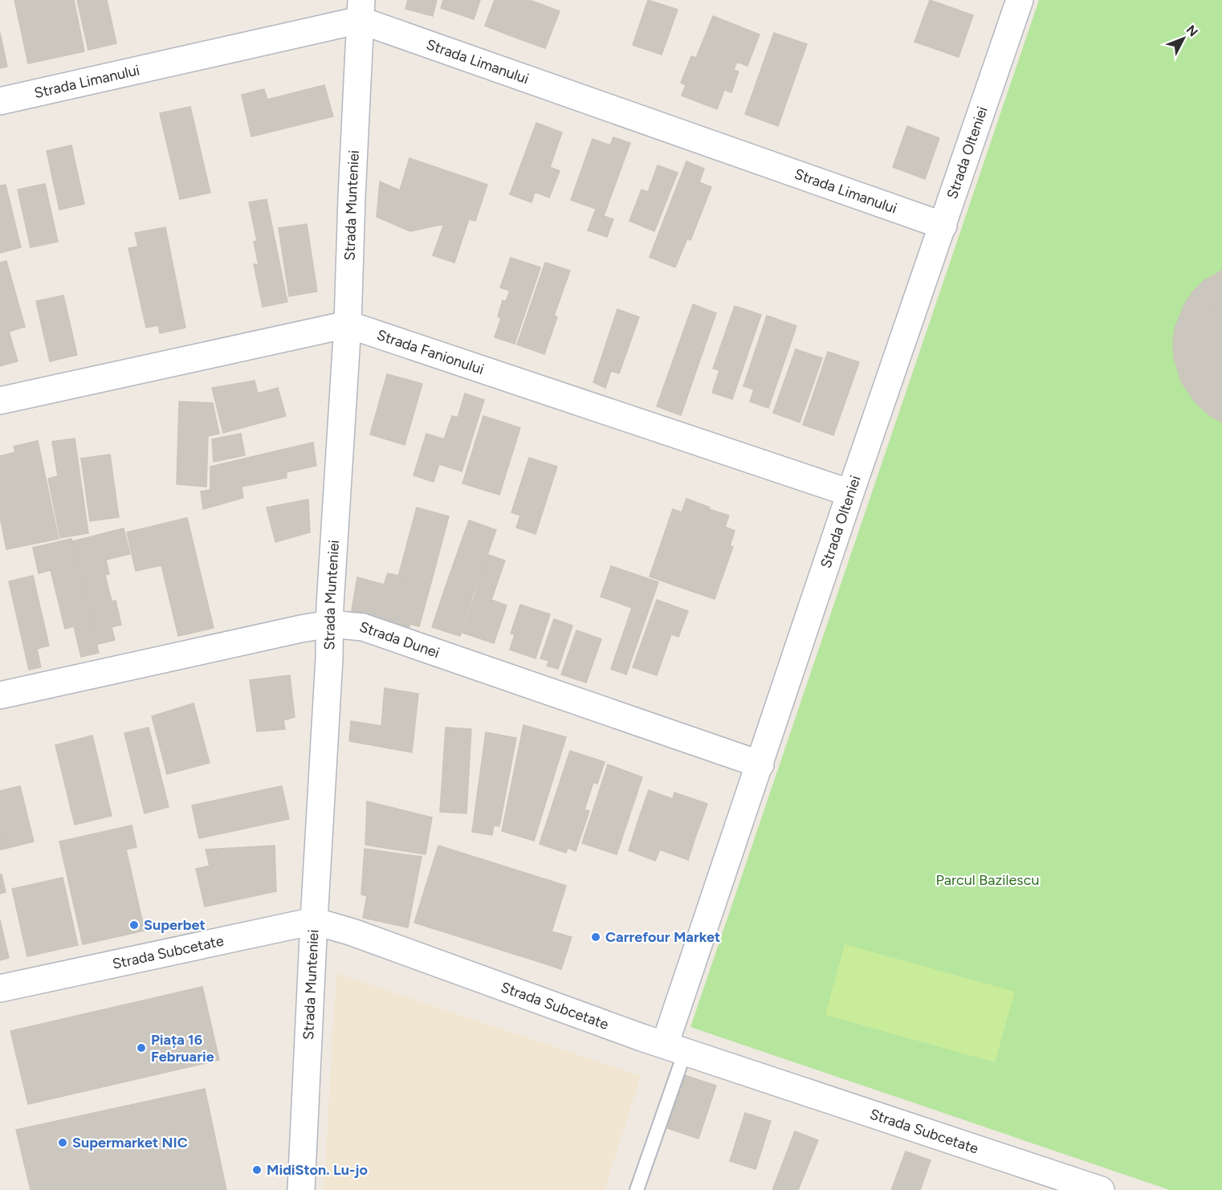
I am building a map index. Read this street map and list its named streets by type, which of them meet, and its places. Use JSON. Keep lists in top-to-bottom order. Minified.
{"streets":{"street":["Strada Limanului","Strada Olteniei","Strada Munteniei","Strada Fanionului","Strada Dunei","Strada Subcetate"]},"crossings":[["Strada Limanului","Strada Olteniei"],["Strada Limanului","Strada Munteniei"],["Strada Olteniei","Strada Fanionului"],["Strada Olteniei","Strada Dunei"],["Strada Olteniei","Strada Subcetate"],["Strada Munteniei","Strada Fanionului"],["Strada Munteniei","Strada Dunei"],["Strada Munteniei","Strada Subcetate"]],"parks":["Parcul Bazilescu"],"places":["Superbet","Carrefour Market","Piața 16 Februarie","Supermarket NIC","MidiSton. Lu-jo"],"north":"top right"}
